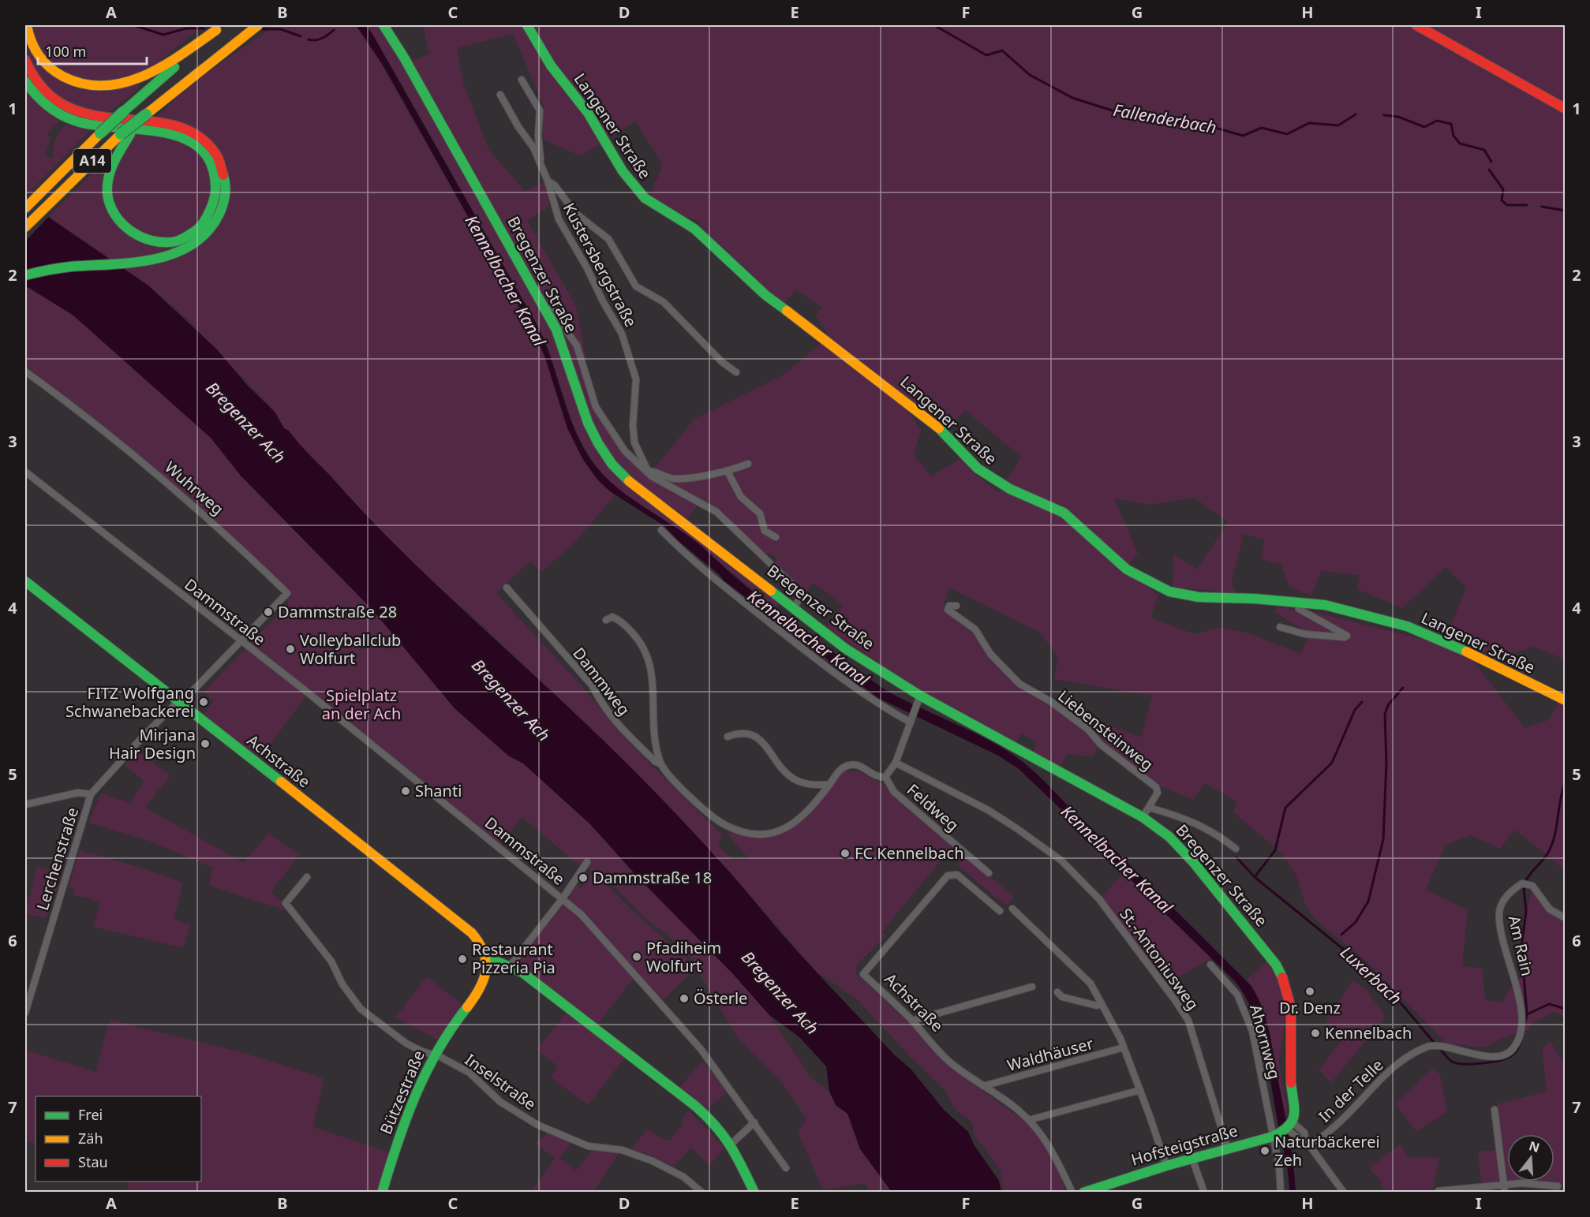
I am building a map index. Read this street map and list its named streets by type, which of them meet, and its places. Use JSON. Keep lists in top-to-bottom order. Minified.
{"streets":{"main road":["Langener Straße","A14","Bregenzer Straße","Achstraße","Bützestraße","Hofsteigstraße"],"street":["Kustersbergstraße","Wuhrweg","Dammstraße","Dammweg","Liebensteinweg","Feldweg","Lerchenstraße","Am Rain","St.-Antoniusweg","Ahornweg","Waldhäuser","Inselstraße","In der Telle"]},"crossings":[["Bregenzer Straße","Liebensteinweg"],["Bregenzer Straße","Hofsteigstraße"],["Wuhrweg","Dammstraße"],["Dammweg","Feldweg"],["Achstraße","Waldhäuser"],["Achstraße","Bützestraße"],["Am Rain","In der Telle"],["St.-Antoniusweg","Hofsteigstraße"],["Ahornweg","Hofsteigstraße"],["Inselstraße","Bützestraße"]],"water":["Fallenderbach","Kennelbacher Kanal","Bregenzer Ach","Luxerbach"],"parks":["Spielplatz an der Ach"],"places":["Dammstraße 28","Volleyballclub Wolfurt","FITZ Wolfgang Schwanebackerei","Mirjana Hair Design","Shanti","FC Kennelbach","Dammstraße 18","Pfadiheim Wolfurt","Restaurant Pizzeria Pia","Dr. Denz","Österle","Kennelbach","Naturbäckerei Zeh"],"legend":["Frei","Zäh","Stau"],"scale_bar":"100 m","north":"top","grid":{"columns":["A","B","C","D","E","F","G","H","I"],"rows":["1","2","3","4","5","6","7"]}}
